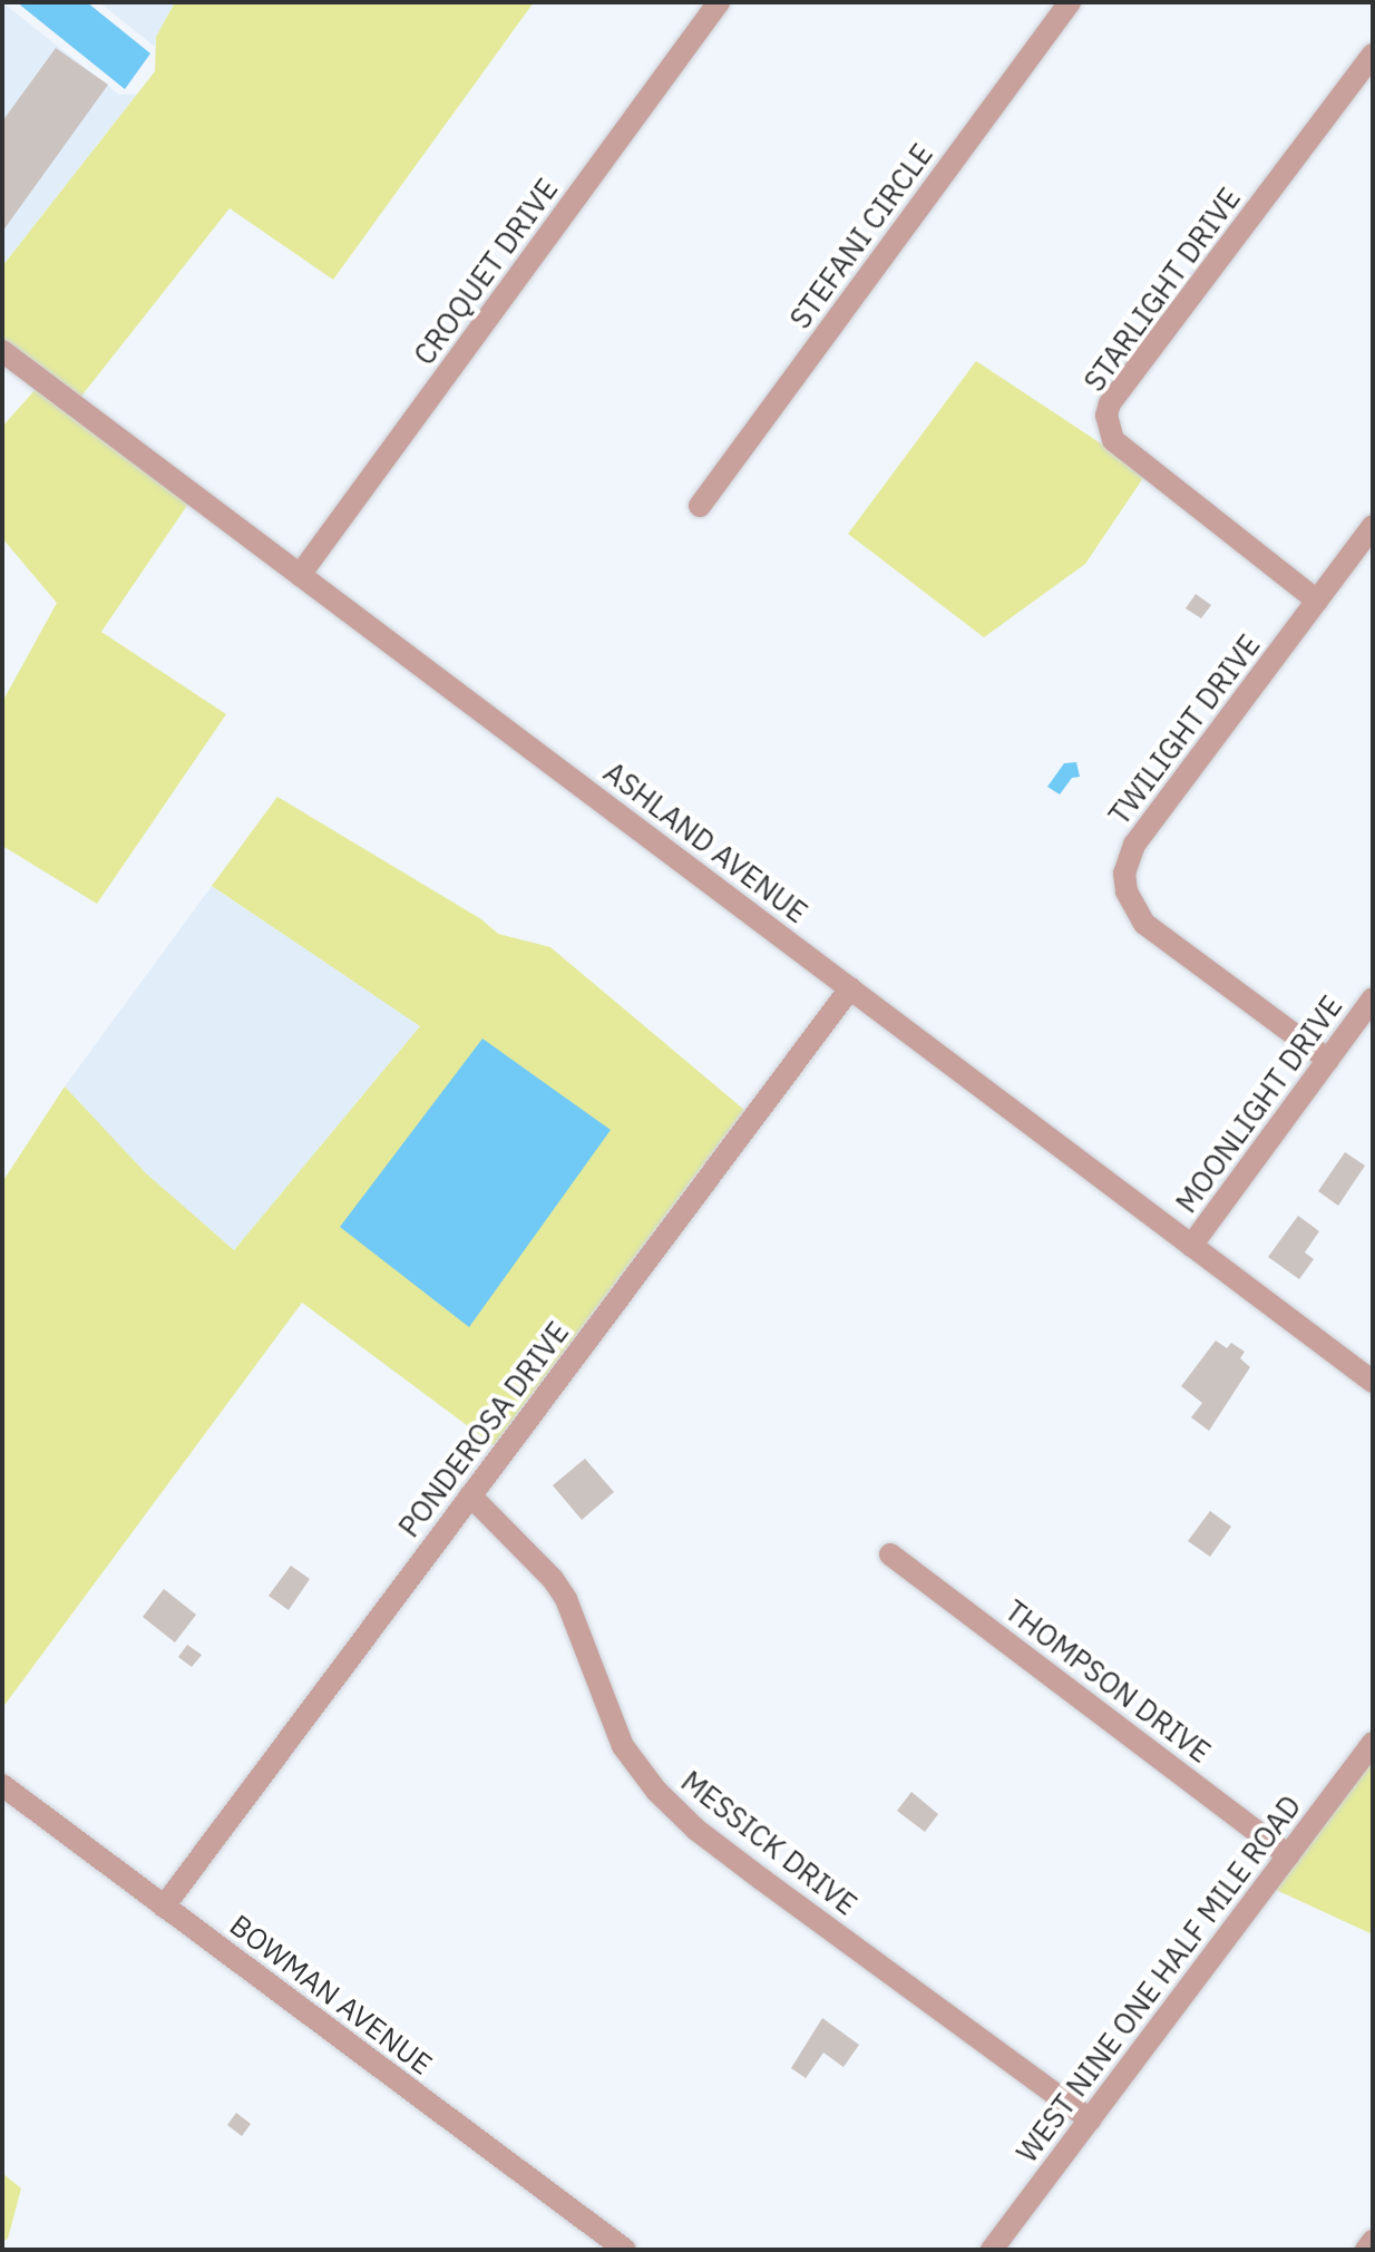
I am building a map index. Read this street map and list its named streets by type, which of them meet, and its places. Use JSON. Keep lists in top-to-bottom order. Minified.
{"streets":{"street":["STEFANI CIRCLE","CROQUET DRIVE","STARLIGHT DRIVE","TWILIGHT DRIVE","ASHLAND AVENUE","MOONLIGHT DRIVE","PONDEROSA DRIVE","THOMPSON DRIVE","MESSICK DRIVE","WEST NINE ONE HALF MILE ROAD","BOWMAN AVENUE"]},"crossings":[["CROQUET DRIVE","ASHLAND AVENUE"],["STARLIGHT DRIVE","TWILIGHT DRIVE"],["TWILIGHT DRIVE","MOONLIGHT DRIVE"],["ASHLAND AVENUE","MOONLIGHT DRIVE"],["ASHLAND AVENUE","PONDEROSA DRIVE"],["PONDEROSA DRIVE","MESSICK DRIVE"],["PONDEROSA DRIVE","BOWMAN AVENUE"],["THOMPSON DRIVE","WEST NINE ONE HALF MILE ROAD"],["MESSICK DRIVE","WEST NINE ONE HALF MILE ROAD"]]}
